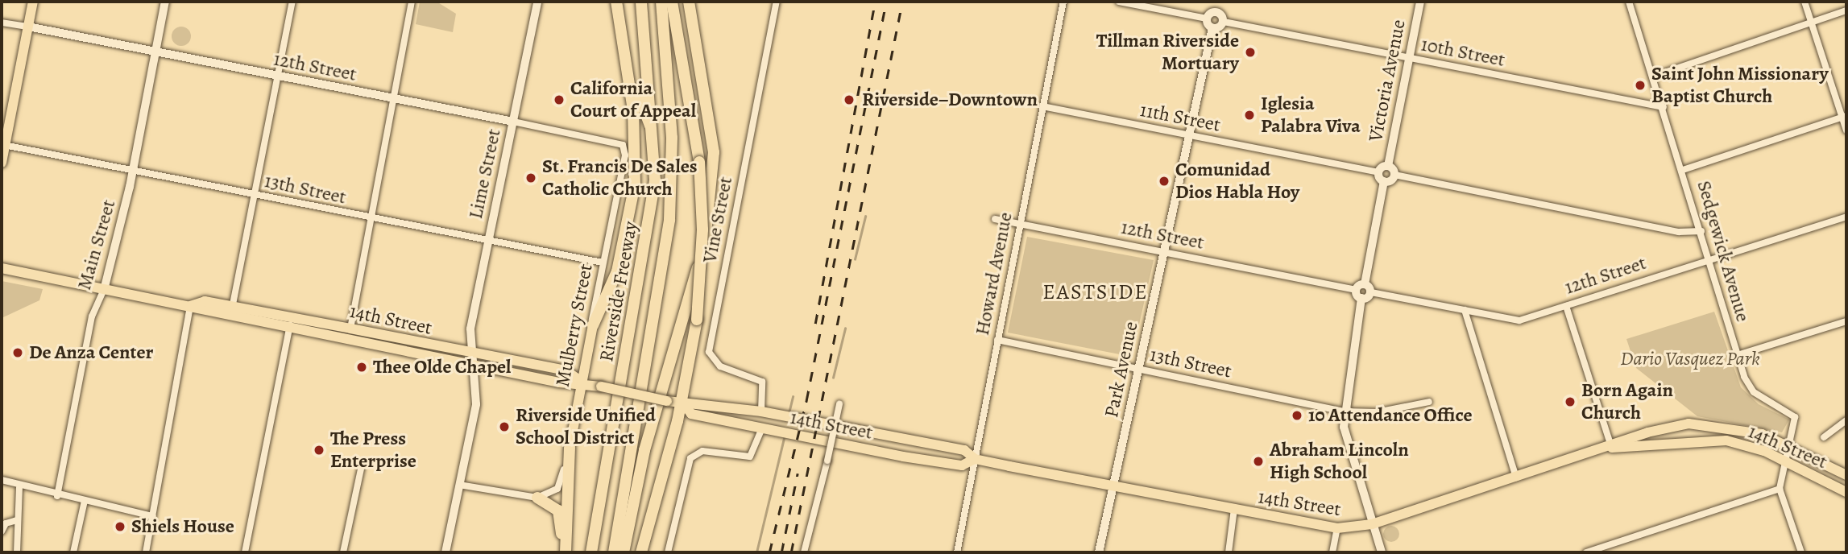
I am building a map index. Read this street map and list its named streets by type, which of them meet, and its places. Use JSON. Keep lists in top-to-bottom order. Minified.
{"streets":{"highway":["Riverside Freeway"],"main road":["Lime Street","14th Street","Mulberry Street"],"street":["10th Street","12th Street","Victoria Avenue","11th Street","13th Street","Vine Street","Main Street","Sedgewick Avenue","Howard Avenue","Park Avenue"]},"crossings":[["10th Street","Victoria Avenue"],["10th Street","Sedgewick Avenue"],["12th Street","Lime Street"],["12th Street","Main Street"],["12th Street","Sedgewick Avenue"],["12th Street","Howard Avenue"],["12th Street","Mulberry Street"],["12th Street","Park Avenue"],["11th Street","Howard Avenue"],["11th Street","Park Avenue"],["Lime Street","13th Street"],["Lime Street","14th Street"],["13th Street","Main Street"],["13th Street","Howard Avenue"],["13th Street","Mulberry Street"],["13th Street","Park Avenue"],["Vine Street","14th Street"],["Main Street","14th Street"],["Sedgewick Avenue","14th Street"],["Howard Avenue","14th Street"],["14th Street","Mulberry Street"],["14th Street","Park Avenue"]],"districts":["EASTSIDE"],"parks":["Dario Vasquez Park"],"places":["Tillman Riverside Mortuary","Saint John Missionary Baptist Church","California Court of Appeal","Riverside–Downtown","Iglesia Palabra Viva","St. Francis De Sales Catholic Church","Comunidad Dios Habla Hoy","De Anza Center","Thee Olde Chapel","Born Again Church","10 Attendance Office","Riverside Unified School District","The Press Enterprise","Abraham Lincoln High School","Shiels House"]}
